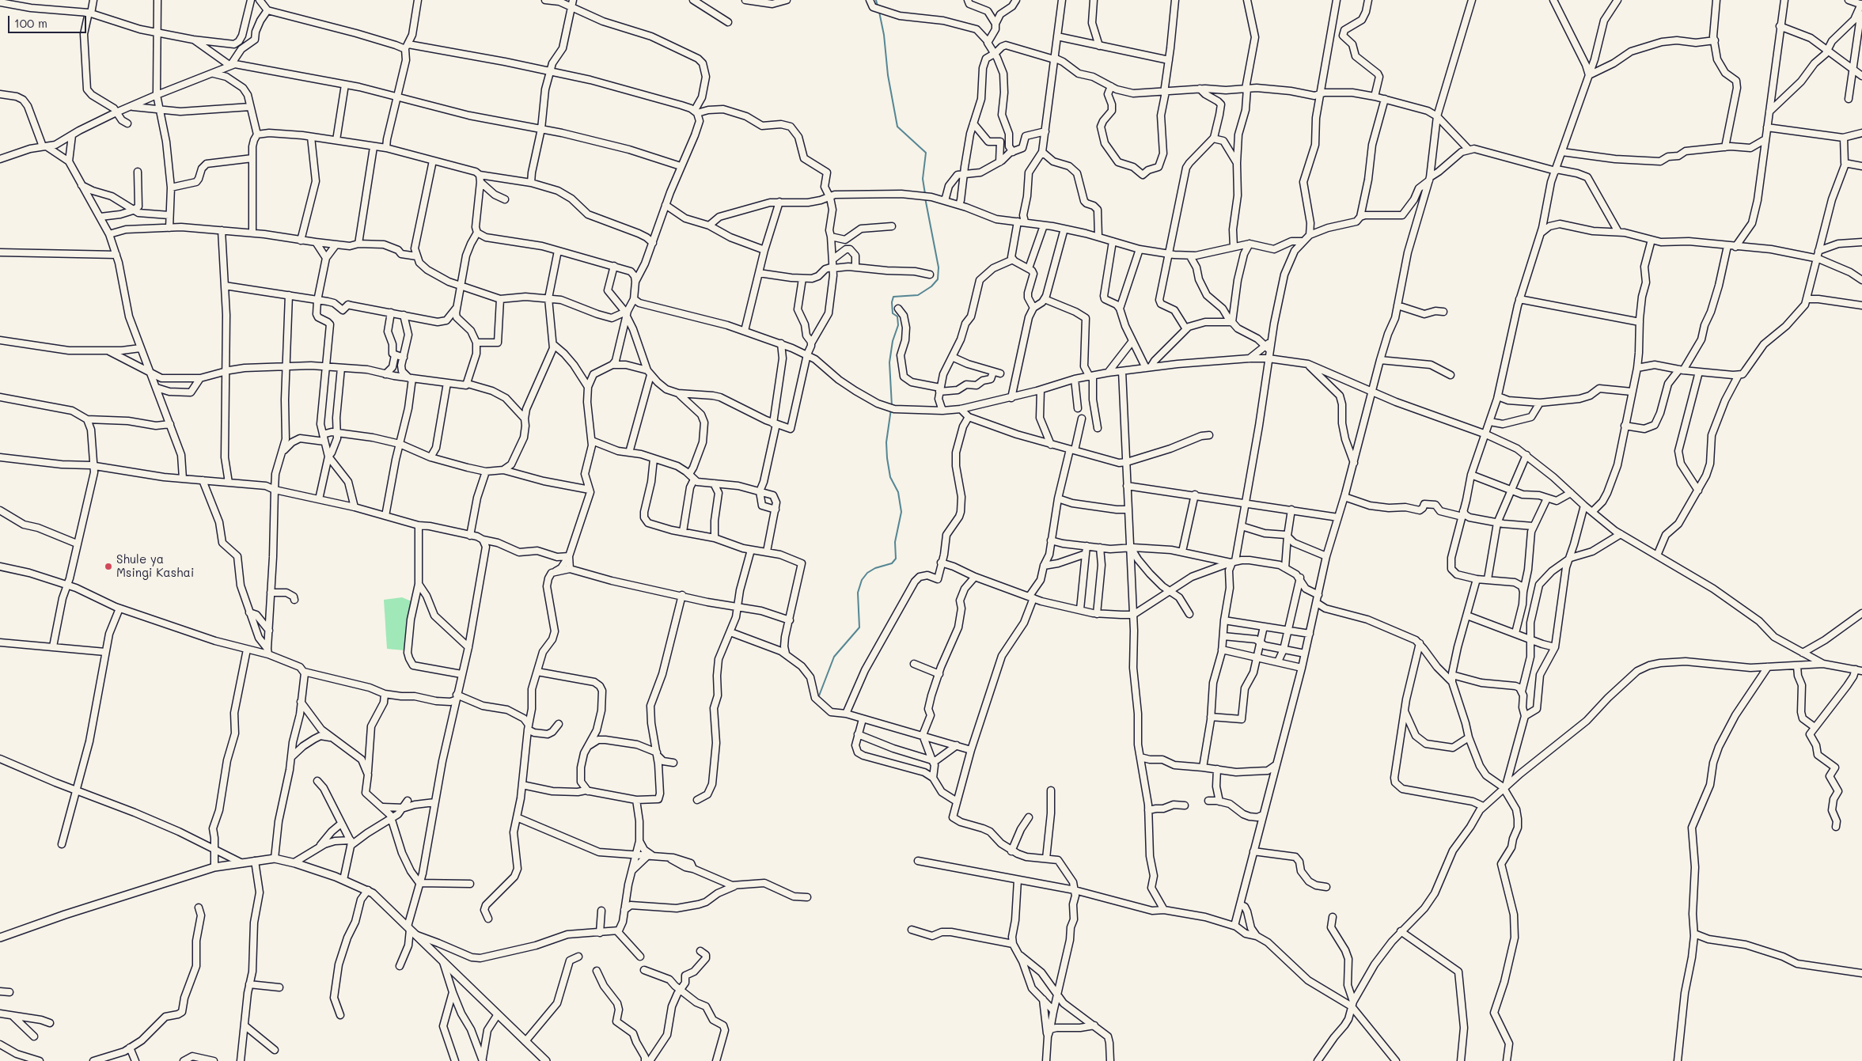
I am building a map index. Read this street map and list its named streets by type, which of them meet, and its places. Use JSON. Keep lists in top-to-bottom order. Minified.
{"places":["Shule ya Msingi Kashai"],"scale_bar":"100 m"}
